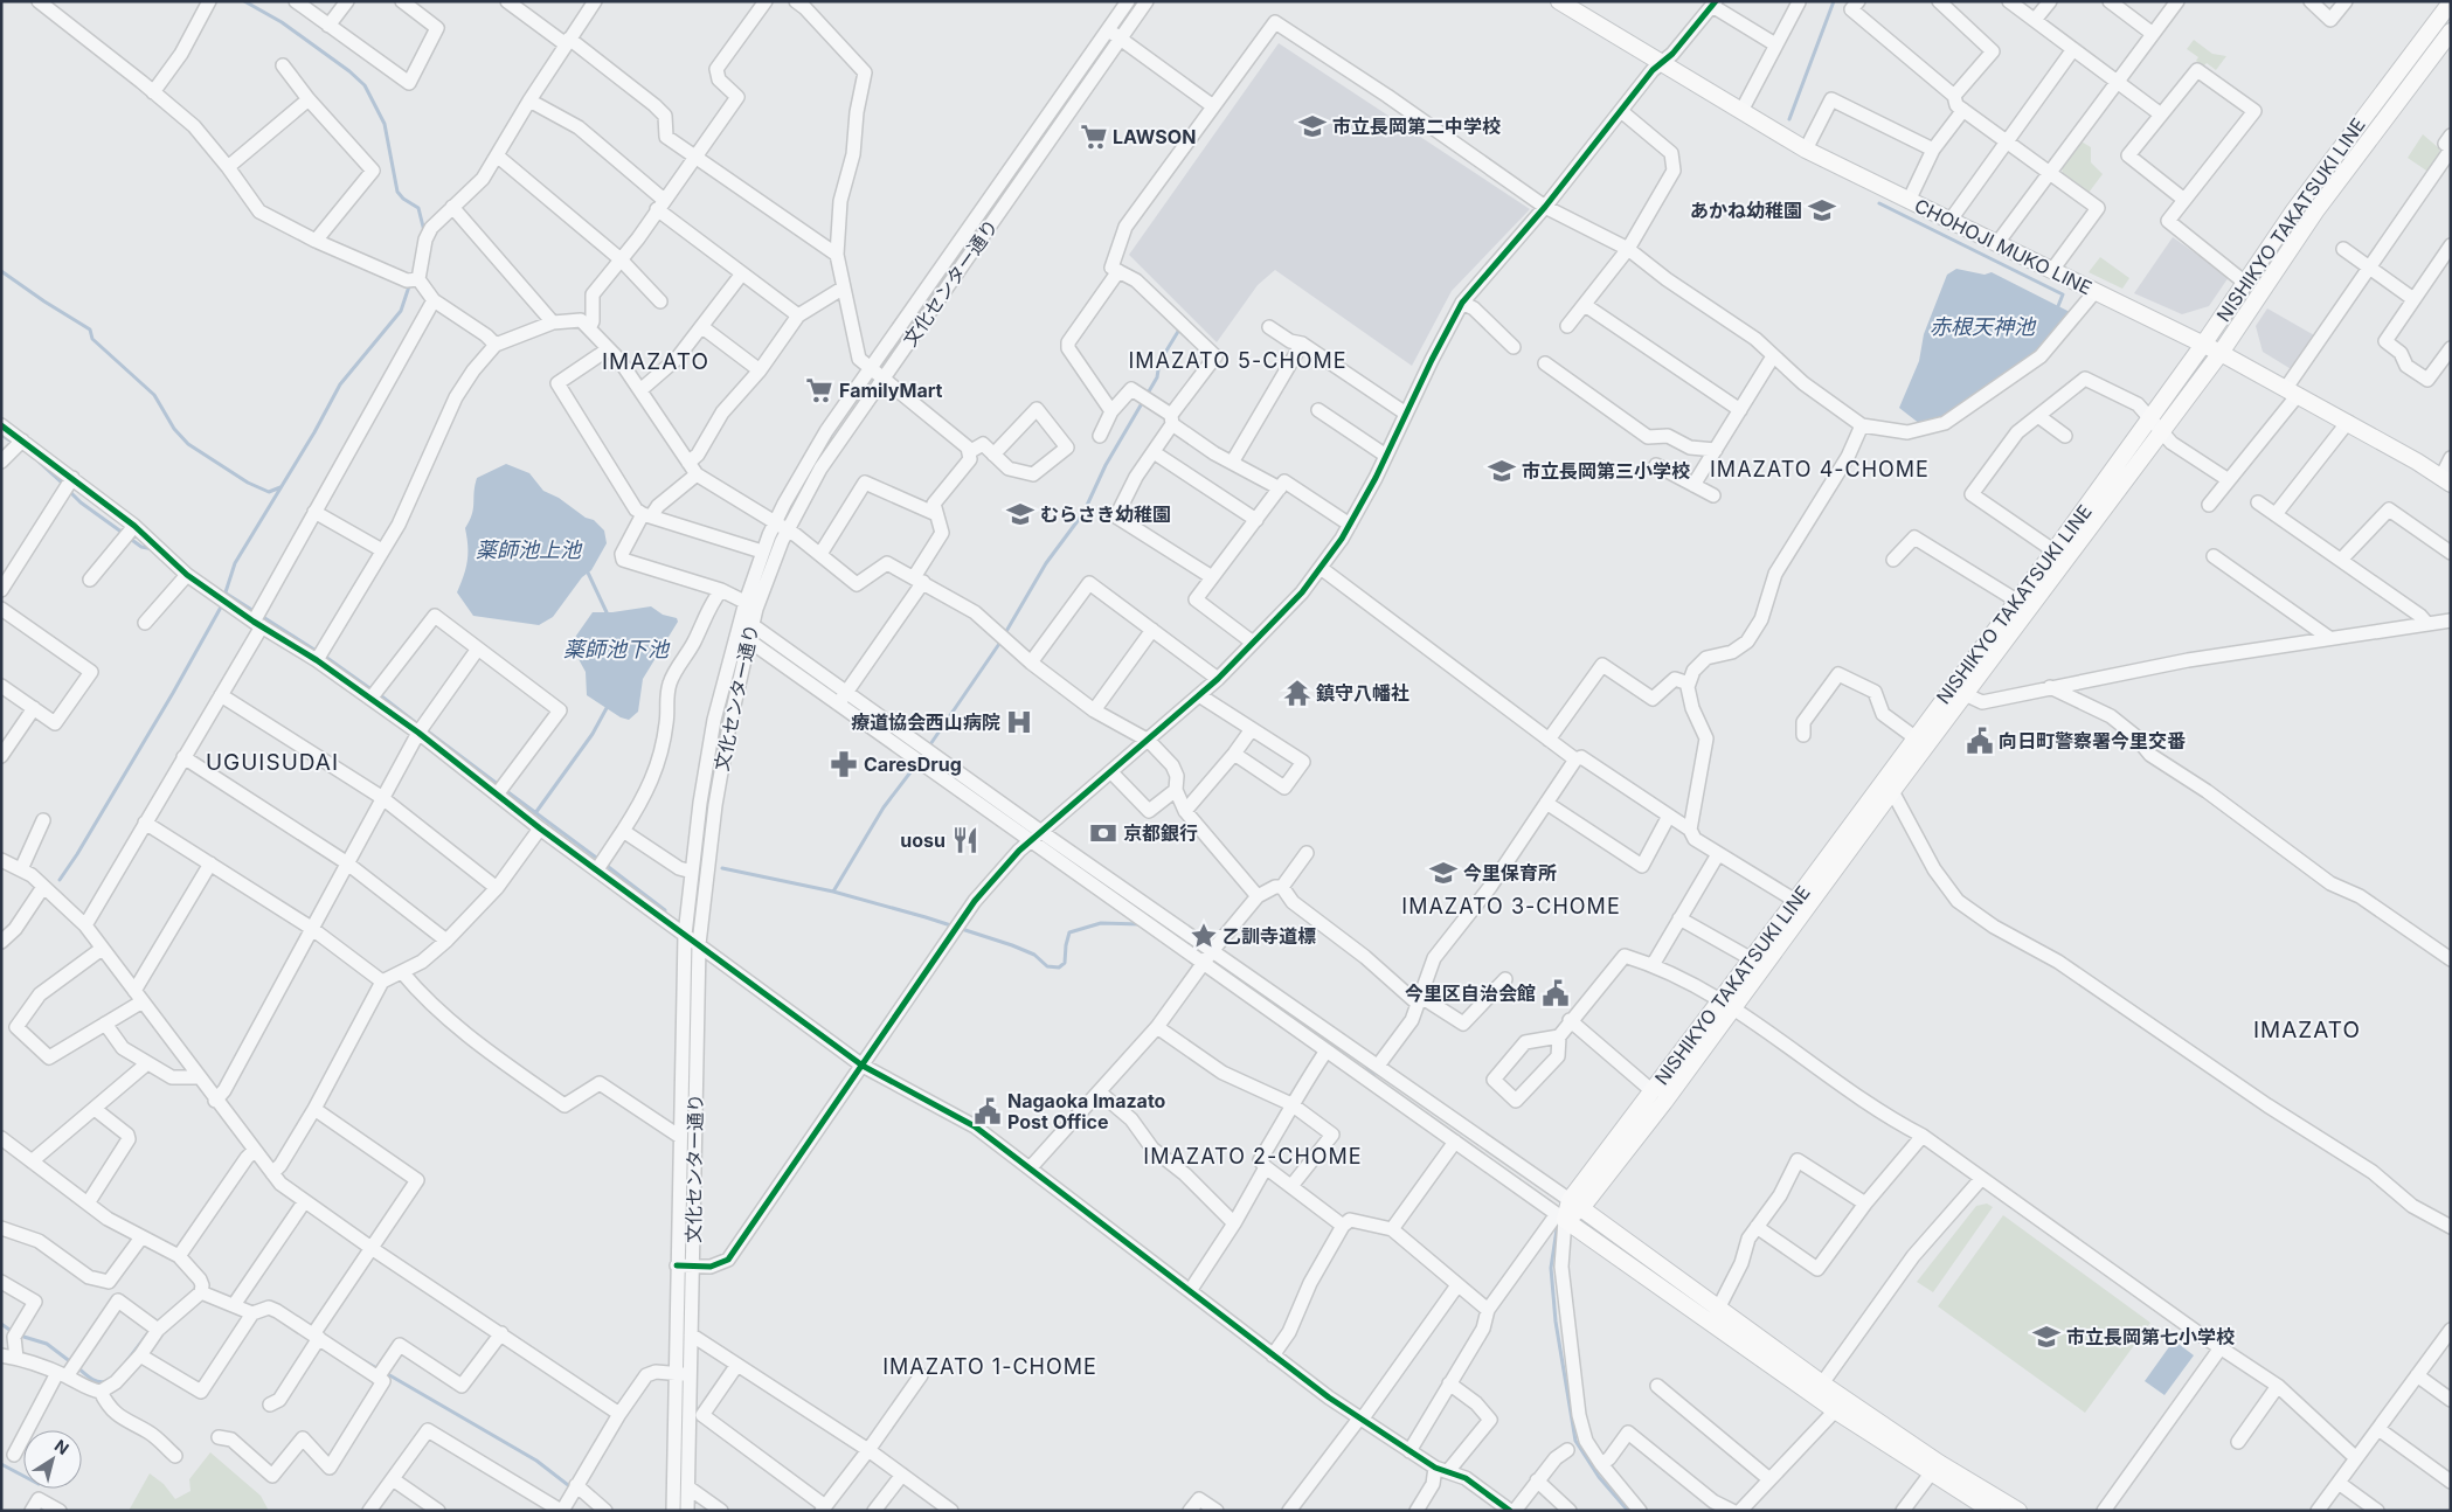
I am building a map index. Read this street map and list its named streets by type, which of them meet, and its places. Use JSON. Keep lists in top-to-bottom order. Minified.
{"streets":{"main road":["NISHIKYO TAKATSUKI LINE","CHOHOJI MUKO LINE"],"street":["文化センター通り"]},"crossings":[["NISHIKYO TAKATSUKI LINE","CHOHOJI MUKO LINE"]],"districts":["IMAZATO","IMAZATO 5-CHOME","IMAZATO 4-CHOME","UGUISUDAI","IMAZATO 3-CHOME","IMAZATO","IMAZATO 2-CHOME","IMAZATO 1-CHOME"],"water":["赤根天神池","薬師池上池","薬師池下池"],"places":{"school or university":["市立長岡第二中学校","あかね幼稚園","市立長岡第三小学校","むらさき幼稚園","今里保育所","市立長岡第七小学校"],"supermarket":["LAWSON","FamilyMart"],"temple":["鎮守八幡社"],"hospital":["療道協会西山病院"],"public building":["向日町警察署今里交番","今里区自治会館","Nagaoka Imazato Post Office"],"pharmacy":["CaresDrug"],"bank":["京都銀行"],"restaurant":["uosu"],"place":["乙訓寺道標"]},"north":"top right"}
